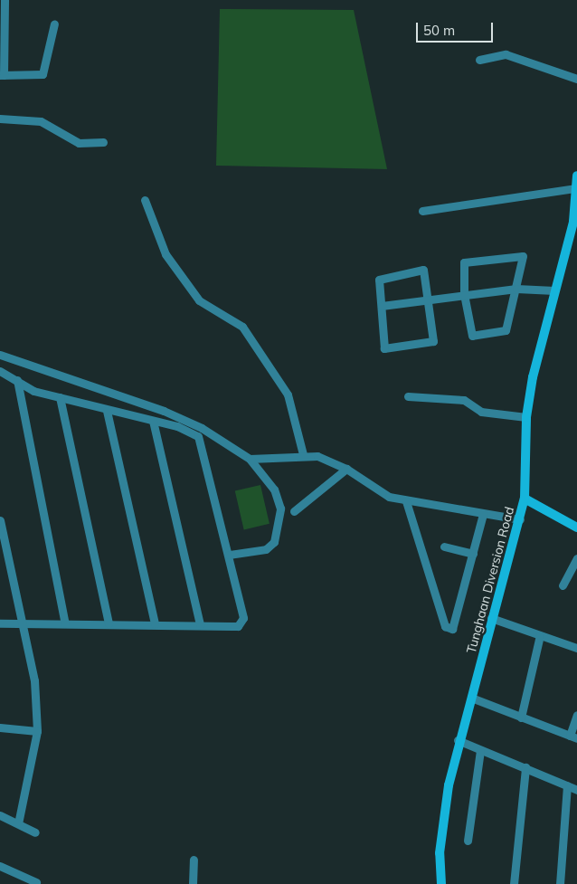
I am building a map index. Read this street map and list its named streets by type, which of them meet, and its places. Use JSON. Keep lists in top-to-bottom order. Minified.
{"streets":{"street":["Tunghaan Diversion Road"]},"scale_bar":"50 m"}
